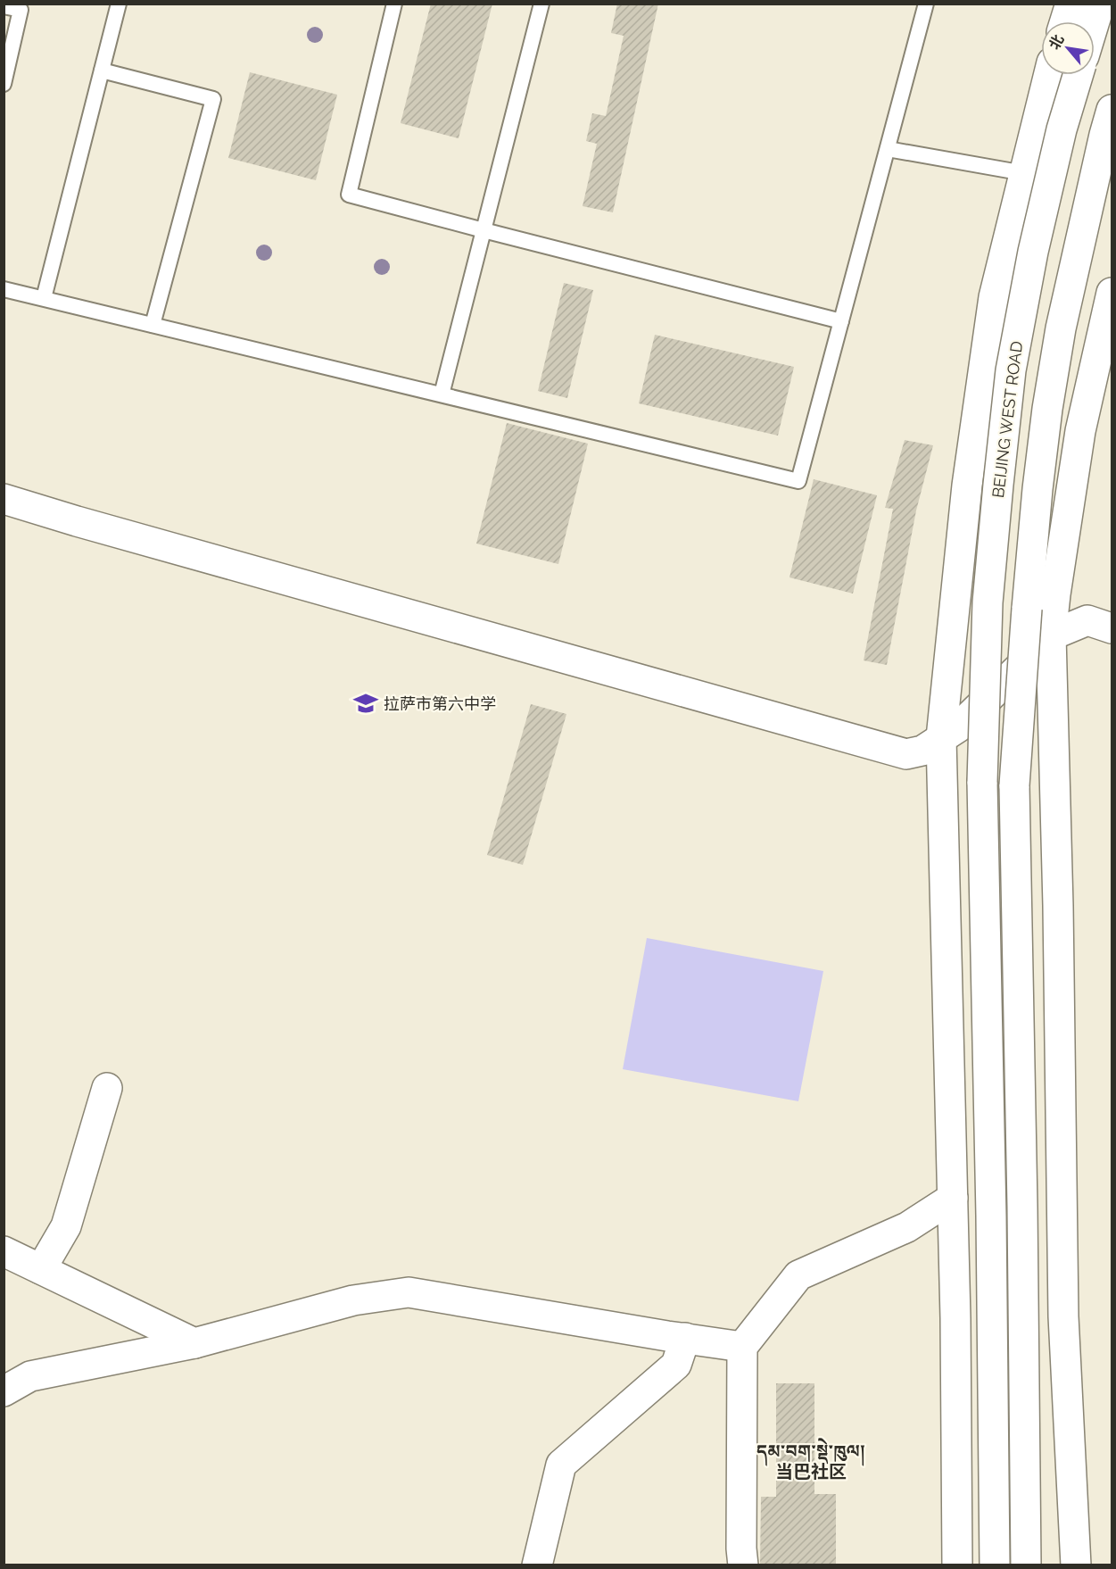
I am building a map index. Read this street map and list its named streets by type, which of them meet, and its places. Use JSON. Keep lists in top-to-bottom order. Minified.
{"streets":{"main road":["BEIJING WEST ROAD"]},"districts":["དམ་བག་སྡེ་ཁུལ། 当巴社区"],"places":{"school or university":["拉萨市第六中学"]},"north":"top left"}
